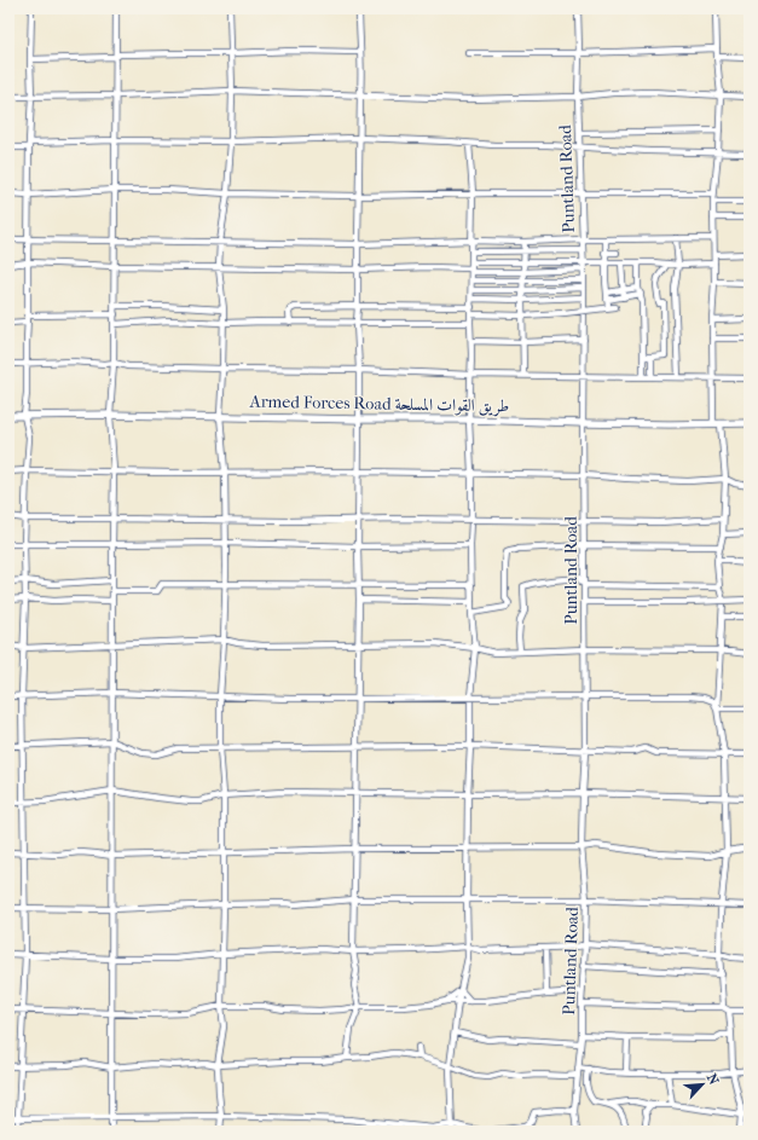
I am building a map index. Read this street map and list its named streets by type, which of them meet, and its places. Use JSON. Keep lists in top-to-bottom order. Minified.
{"streets":{"street":["Puntland Road","Armed Forces Road طريق القوات المسلحة"]},"crossings":[["Puntland Road","Armed Forces Road طريق القوات المسلحة"]],"north":"top right"}
